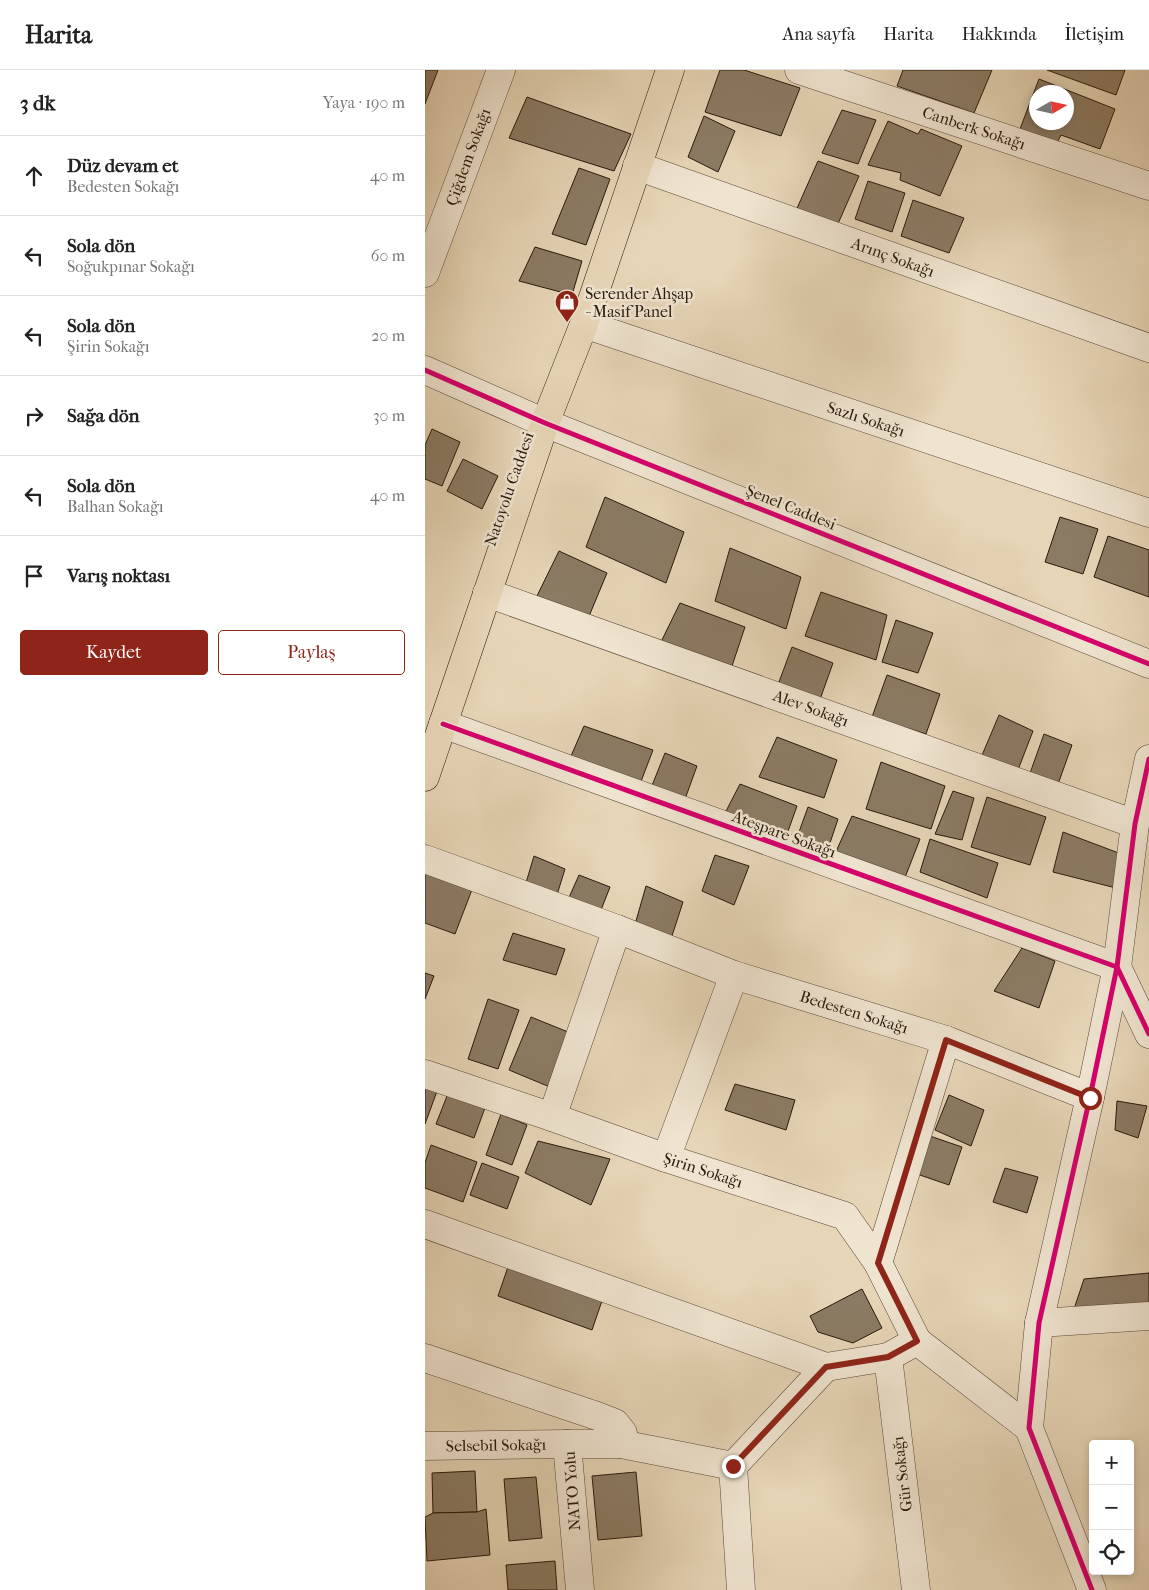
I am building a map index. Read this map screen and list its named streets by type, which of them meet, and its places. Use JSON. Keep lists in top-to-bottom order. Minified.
{"streets":{"main road":["Natoyolu Caddesi"],"street":["Canberk Sokağı","Çiğdem Sokağı","Arınç Sokağı","Sazlı Sokağı","Şenel Caddesi","Alev Sokağı","Ateşpare Sokağı","Bedesten Sokağı","Şirin Sokağı","Selsebil Sokağı","Gür Sokağı","NATO Yolu"]},"crossings":[["Arınç Sokağı","Natoyolu Caddesi"],["Sazlı Sokağı","Natoyolu Caddesi"],["Natoyolu Caddesi","Şenel Caddesi"],["Natoyolu Caddesi","Alev Sokağı"],["Natoyolu Caddesi","Ateşpare Sokağı"],["Selsebil Sokağı","NATO Yolu"]],"places":{"shop":["Serender Ahşap - Masif Panel"]},"north":"right","page":{"header":"Harita","nav":["Ana sayfa","Harita","Hakkında","İletişim"],"heading":["3 dk","Yaya · 190 m"],"list":[["Düz devam et","Bedesten Sokağı","40 m"],["Sola dön","Soğukpınar Sokağı","60 m"],["Sola dön","Şirin Sokağı","20 m"],["Sağa dön","30 m"],["Sola dön","Balhan Sokağı","40 m"],"Varış noktası"],"buttons":["Kaydet","Paylaş"],"map_buttons":["+","−"]}}
